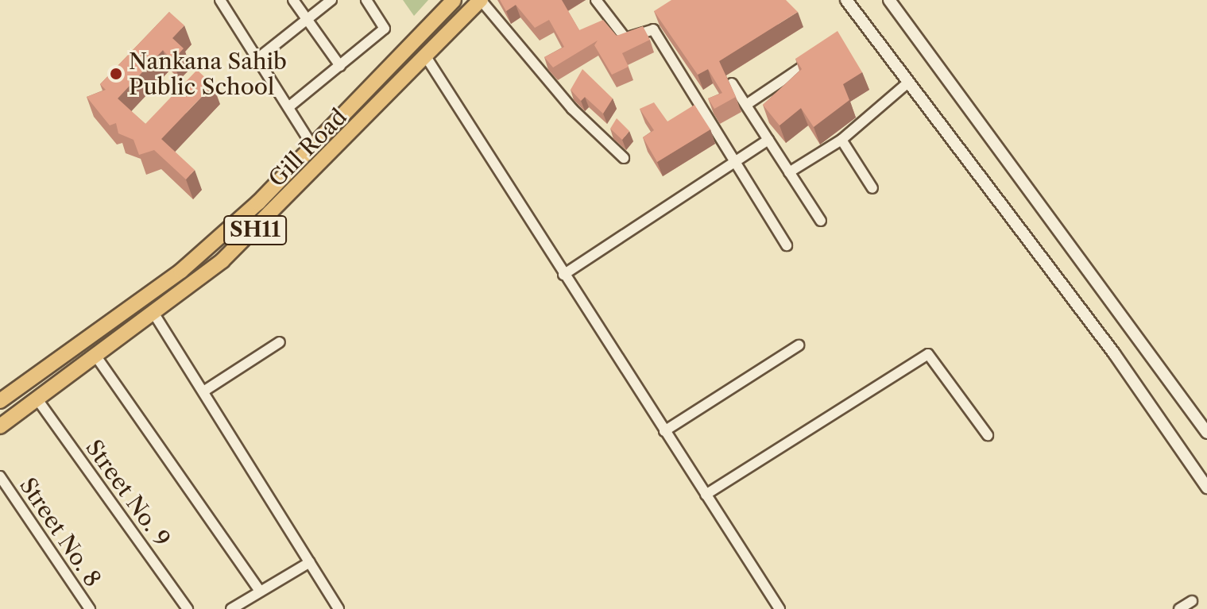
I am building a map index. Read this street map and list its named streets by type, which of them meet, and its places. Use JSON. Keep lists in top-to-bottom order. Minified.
{"streets":{"main road":["Gill Road","SH11"],"street":["Street No. 9","Street No. 8"]},"crossings":[["Gill Road","Street No. 9"]],"places":["Nankana Sahib Public School"]}
